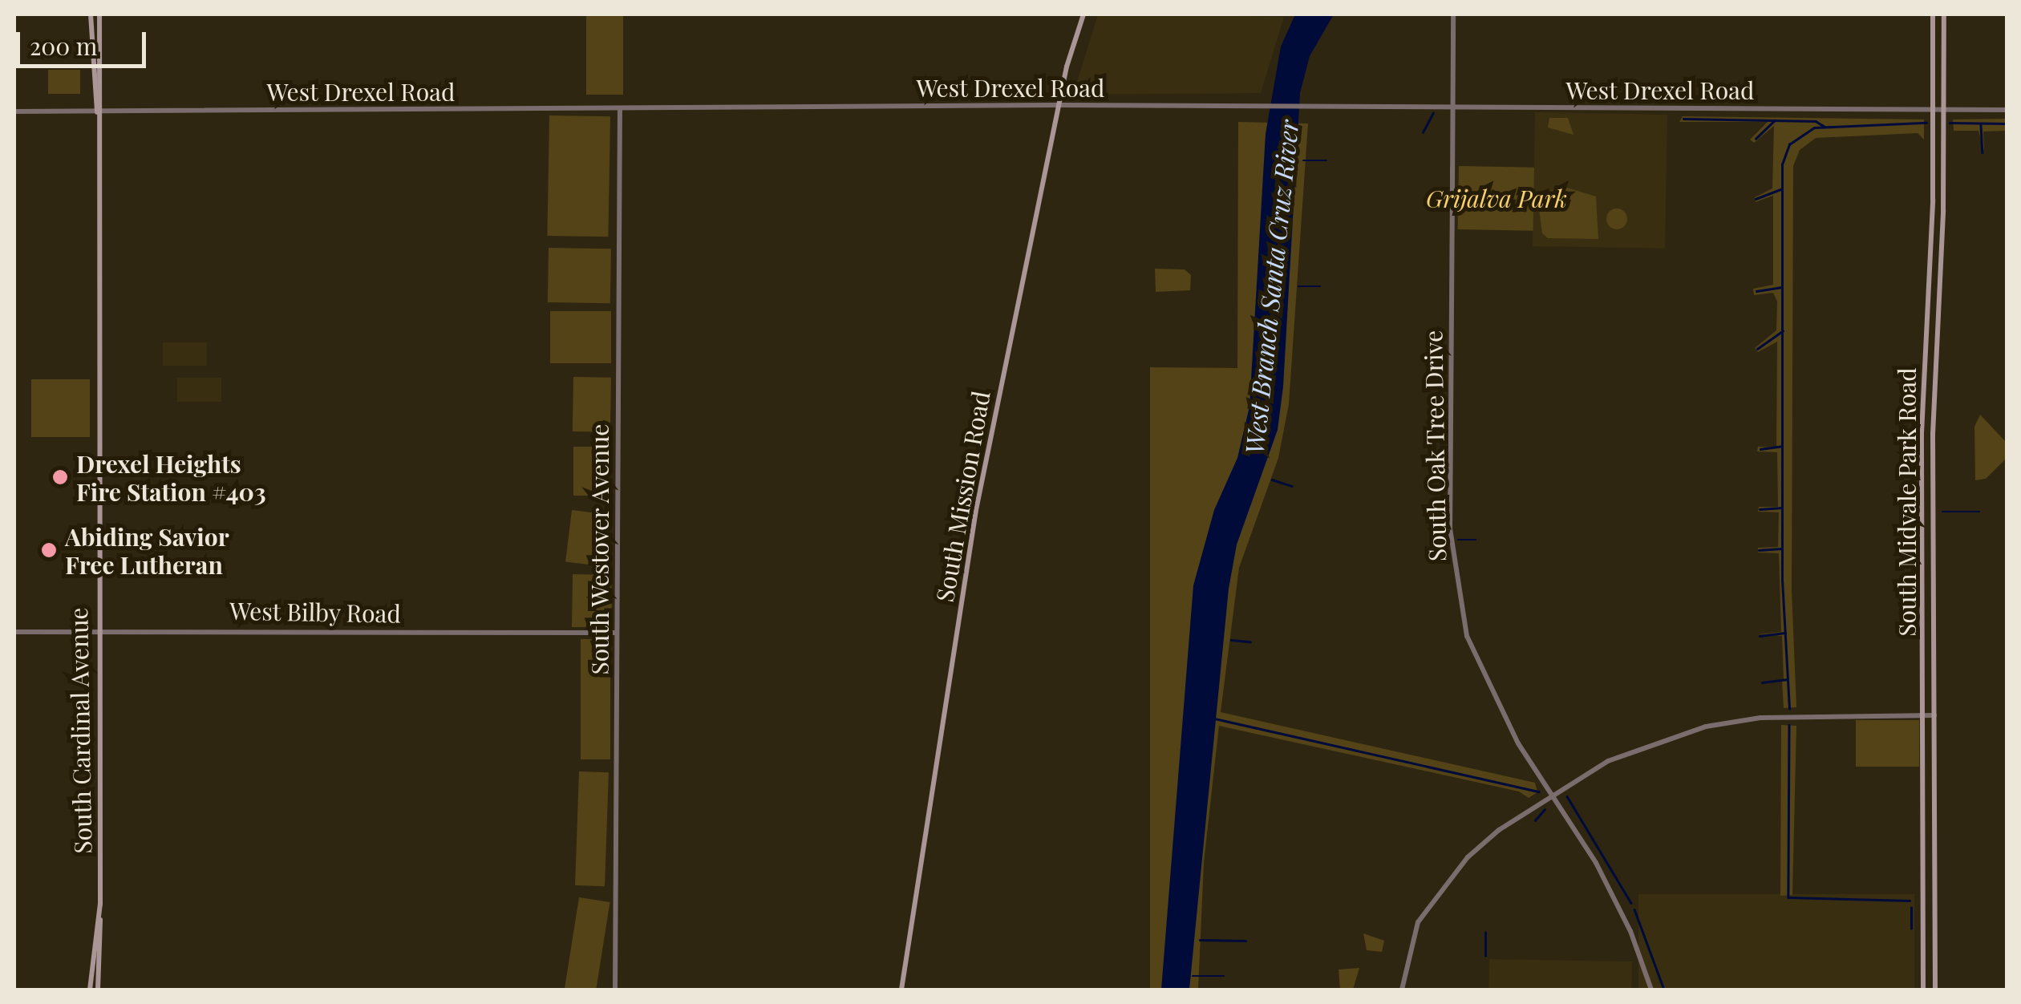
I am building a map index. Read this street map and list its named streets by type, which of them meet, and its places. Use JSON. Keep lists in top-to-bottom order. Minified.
{"streets":{"main road":["South Mission Road","South Midvale Park Road","South Cardinal Avenue"],"street":["West Drexel Road","South Oak Tree Drive","South Westover Avenue","West Bilby Road"]},"crossings":[["West Drexel Road","South Oak Tree Drive"],["West Drexel Road","South Mission Road"],["West Drexel Road","South Midvale Park Road"],["West Drexel Road","South Westover Avenue"],["West Drexel Road","South Cardinal Avenue"],["South Westover Avenue","West Bilby Road"],["West Bilby Road","South Cardinal Avenue"]],"water":["West Branch Santa Cruz River"],"parks":["Grijalva Park"],"places":["Drexel Heights Fire Station #403","Abiding Savior Free Lutheran"],"scale_bar":"200 m"}
